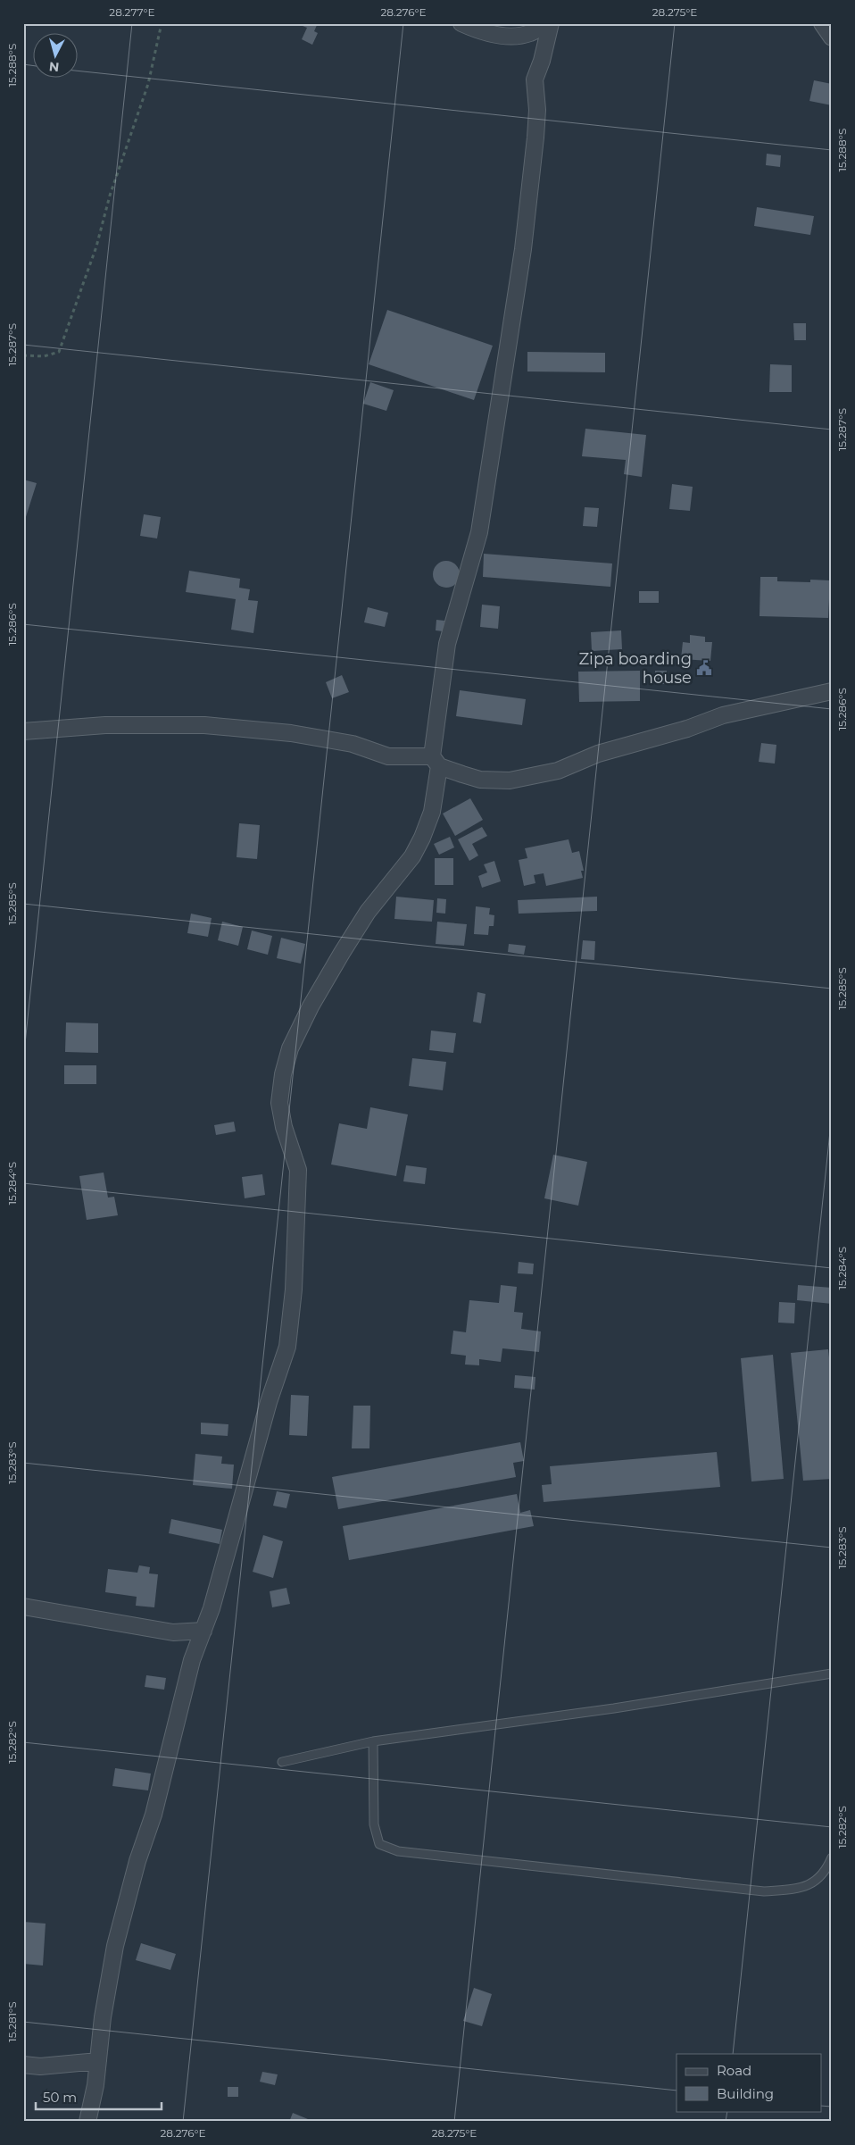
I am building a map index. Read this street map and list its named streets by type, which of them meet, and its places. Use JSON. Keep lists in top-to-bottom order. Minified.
{"places":{"public building":["Zipa boarding house"]},"legend":["Road","Building"],"scale_bar":"50 m","north":"bottom","coordinates":["28.277°E","28.276°E","28.275°E","15.288°S","15.287°S","15.286°S","15.285°S","15.284°S","15.283°S","15.282°S","15.281°S"]}
